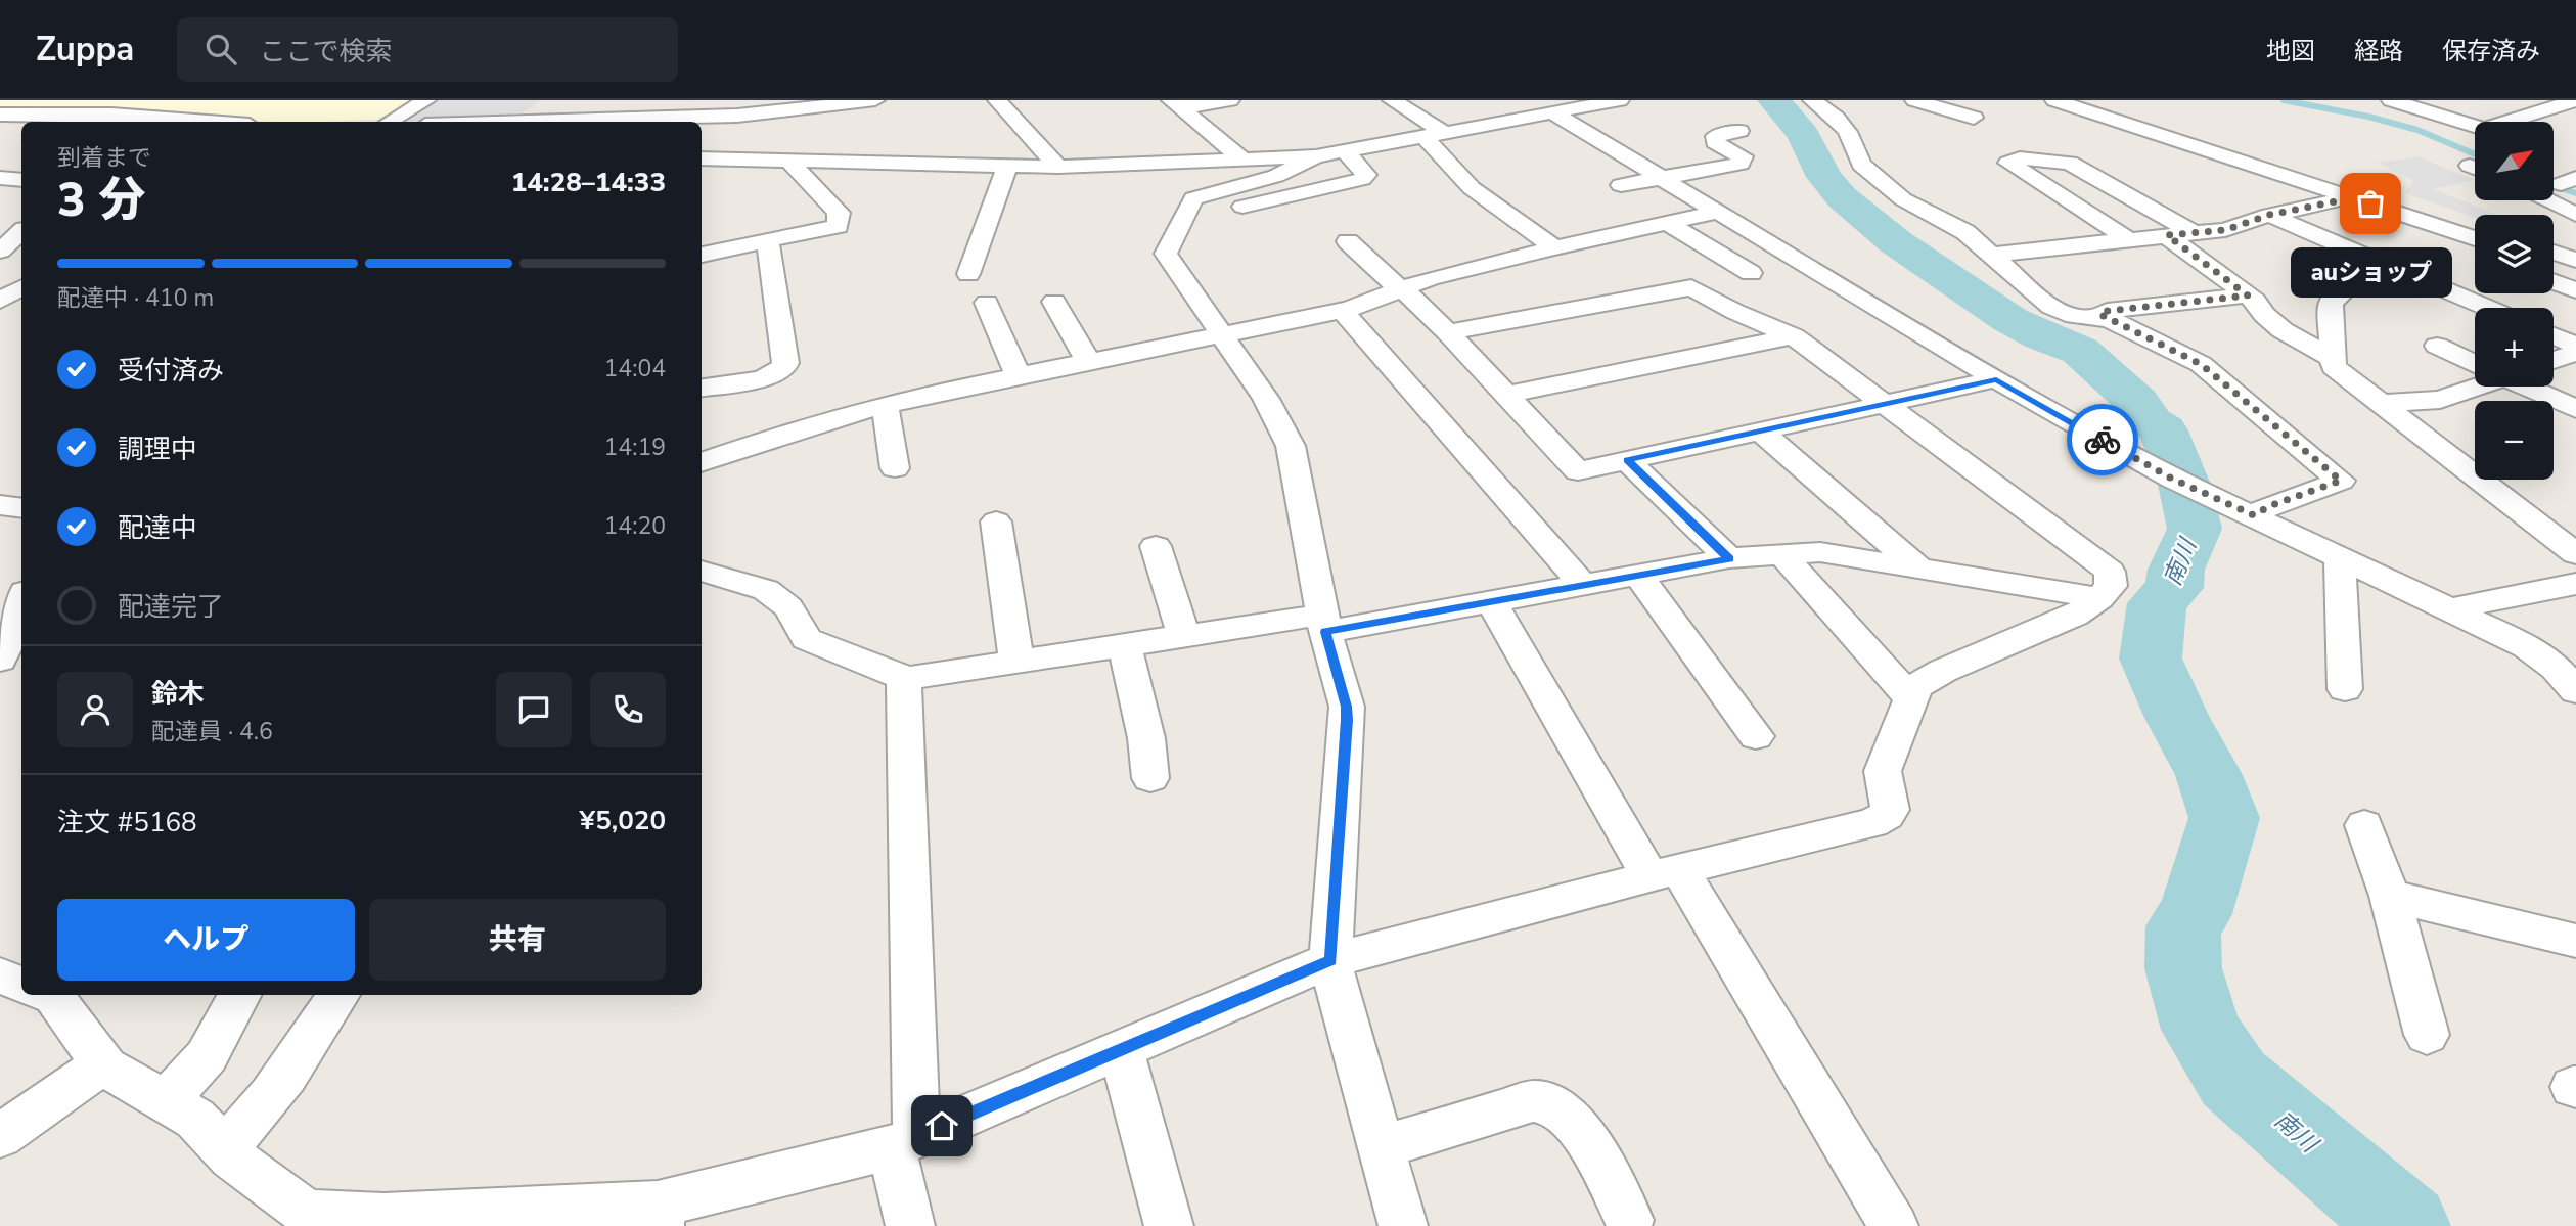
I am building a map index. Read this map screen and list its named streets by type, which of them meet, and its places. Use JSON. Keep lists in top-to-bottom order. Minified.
{"water":["南川"],"places":["auショップ"],"north":"top right","page":{"header":"Zuppa","search":"ここで検索","nav":["地図","経路","保存済み"],"map_buttons":["+","−"],"heading":["3 分","到着まで","14:28–14:33"],"panel":["鈴木","配達員 · 4.6","注文 #5168","¥5,020"],"bar":"配達中 · 410 m","bubble":"auショップ","list":[["受付済み","14:04"],["調理中","14:19"],["配達中","14:20"],"配達完了"],"buttons":["ヘルプ","共有"]}}
